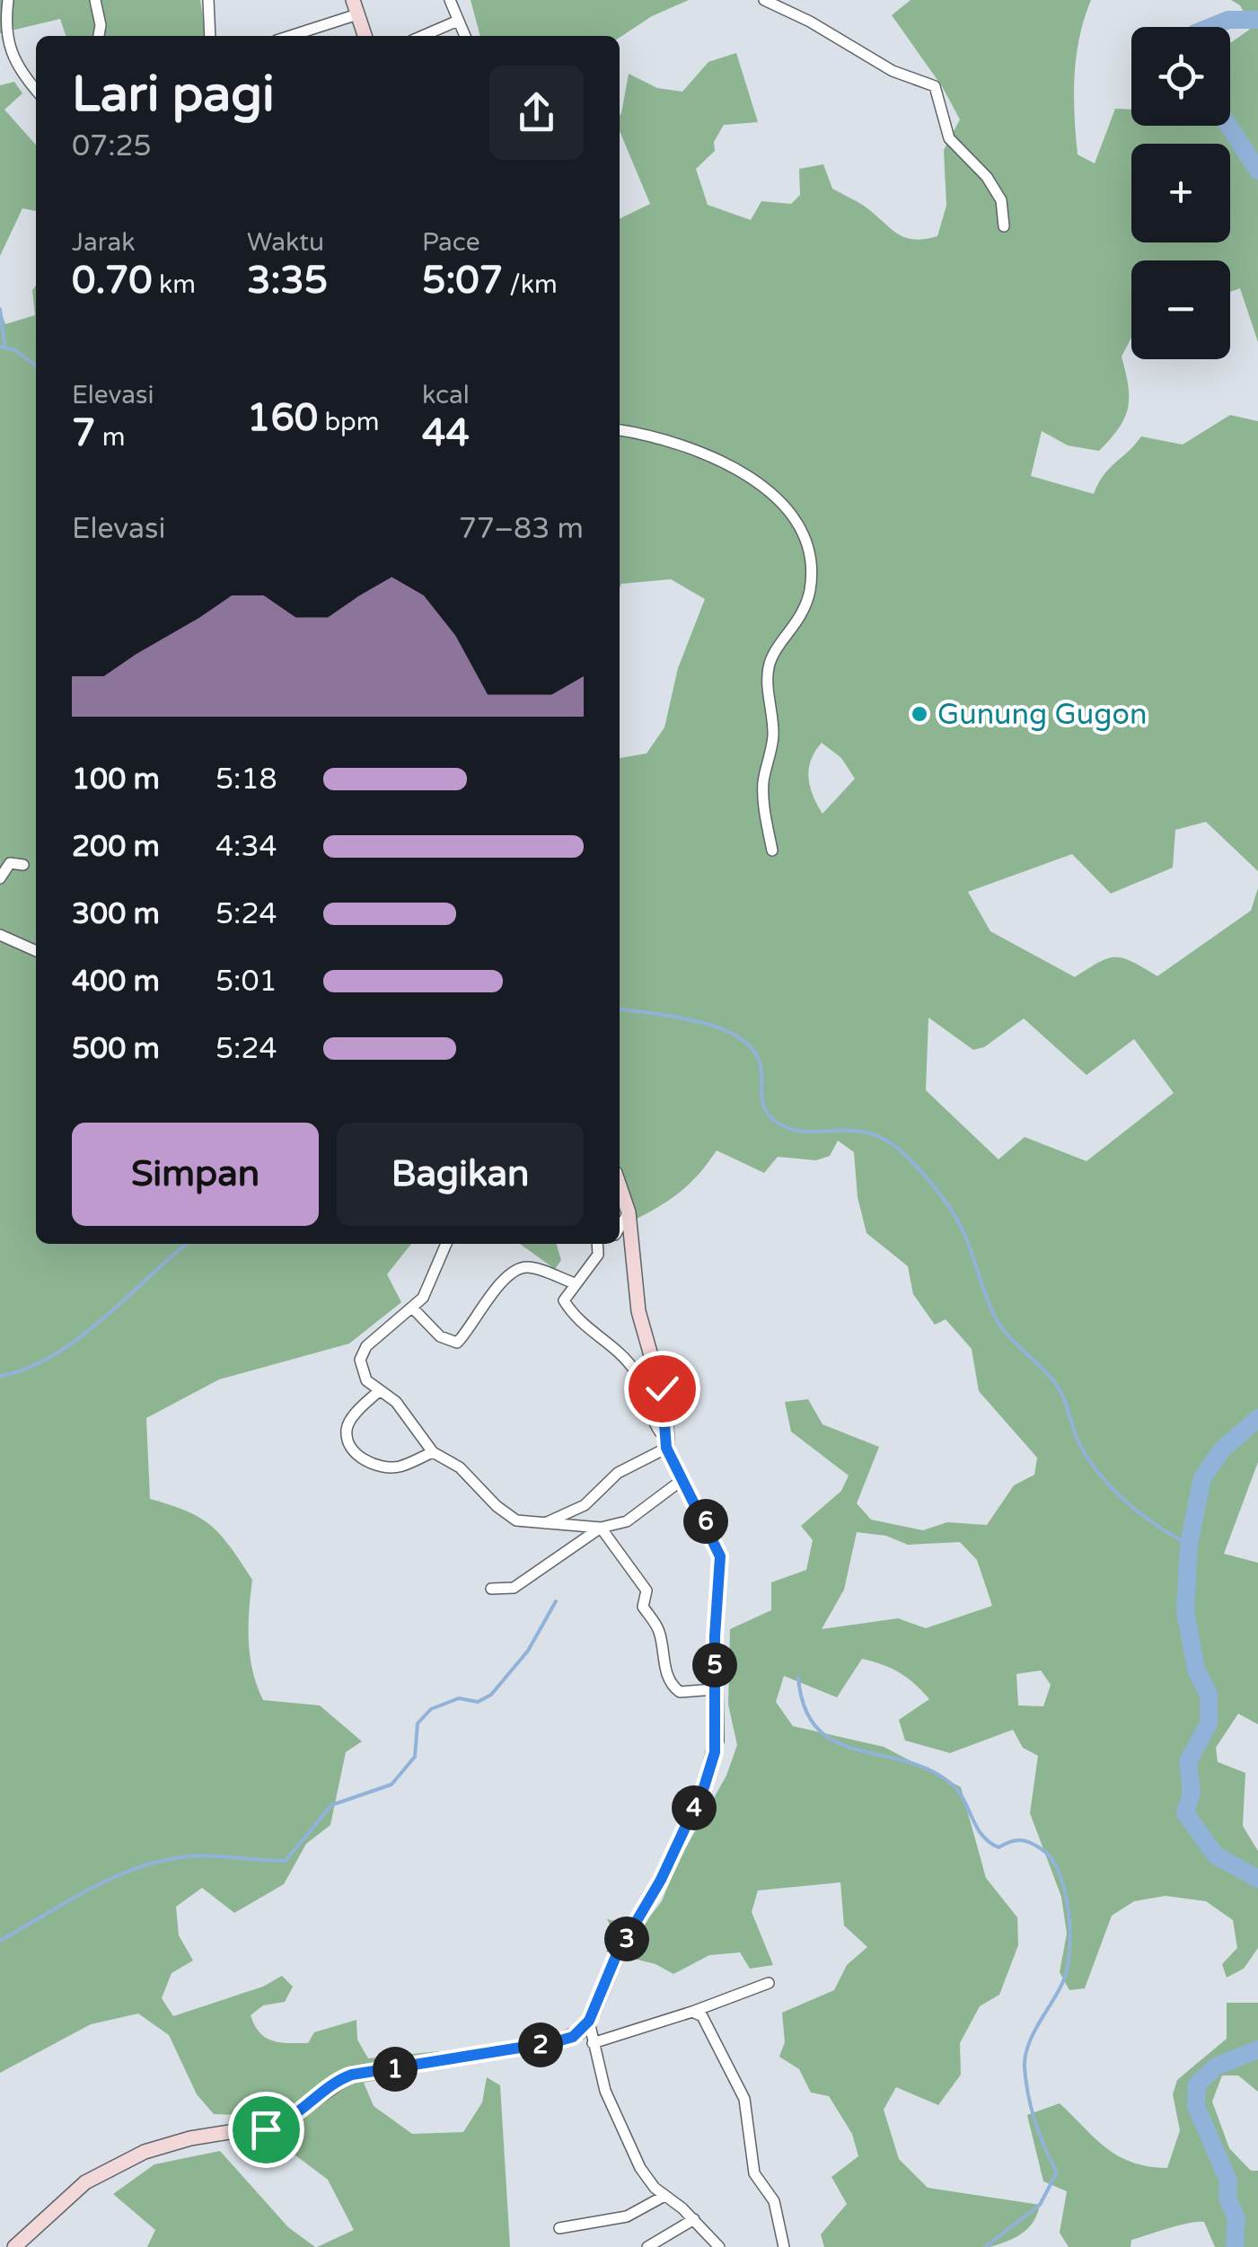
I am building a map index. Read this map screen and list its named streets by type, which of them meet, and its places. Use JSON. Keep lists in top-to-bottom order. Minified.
{"places":["Gunung Gugon"],"page":{"map_buttons":["+","−"],"heading":["Lari pagi","07:25"],"stats":[["Jarak","0.70 km"],["Waktu","3:35"],["Pace","5:07 /km"],["Elevasi","7 m"],["160 bpm"],["kcal","44"]],"chart":["Elevasi","77–83 m"],"list":[{"name":"100 m","note":"5:18"},{"name":"200 m","note":"4:34"},{"name":"300 m","note":"5:24"},{"name":"400 m","note":"5:01"},{"name":"500 m","note":"5:24"}],"buttons":["Simpan","Bagikan"],"pins":["6","5","4","3","2","1"]}}
